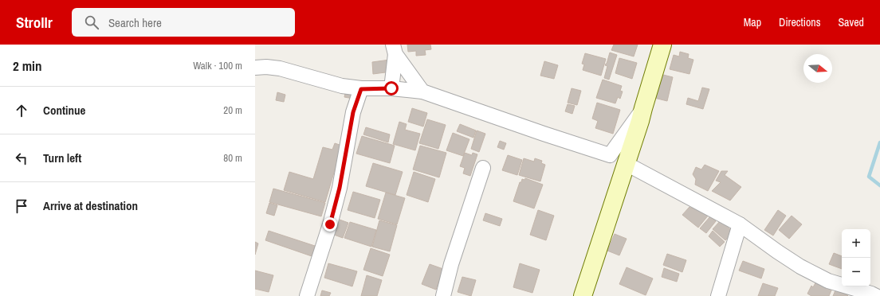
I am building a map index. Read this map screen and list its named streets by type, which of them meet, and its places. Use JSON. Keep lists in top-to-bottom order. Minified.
{"north":"right","page":{"header":"Strollr","search":"Search here","nav":["Map","Directions","Saved"],"heading":["2 min","Walk · 100 m"],"list":[["Continue","20 m"],["Turn left","80 m"],"Arrive at destination"],"map_buttons":["+","−"]}}
